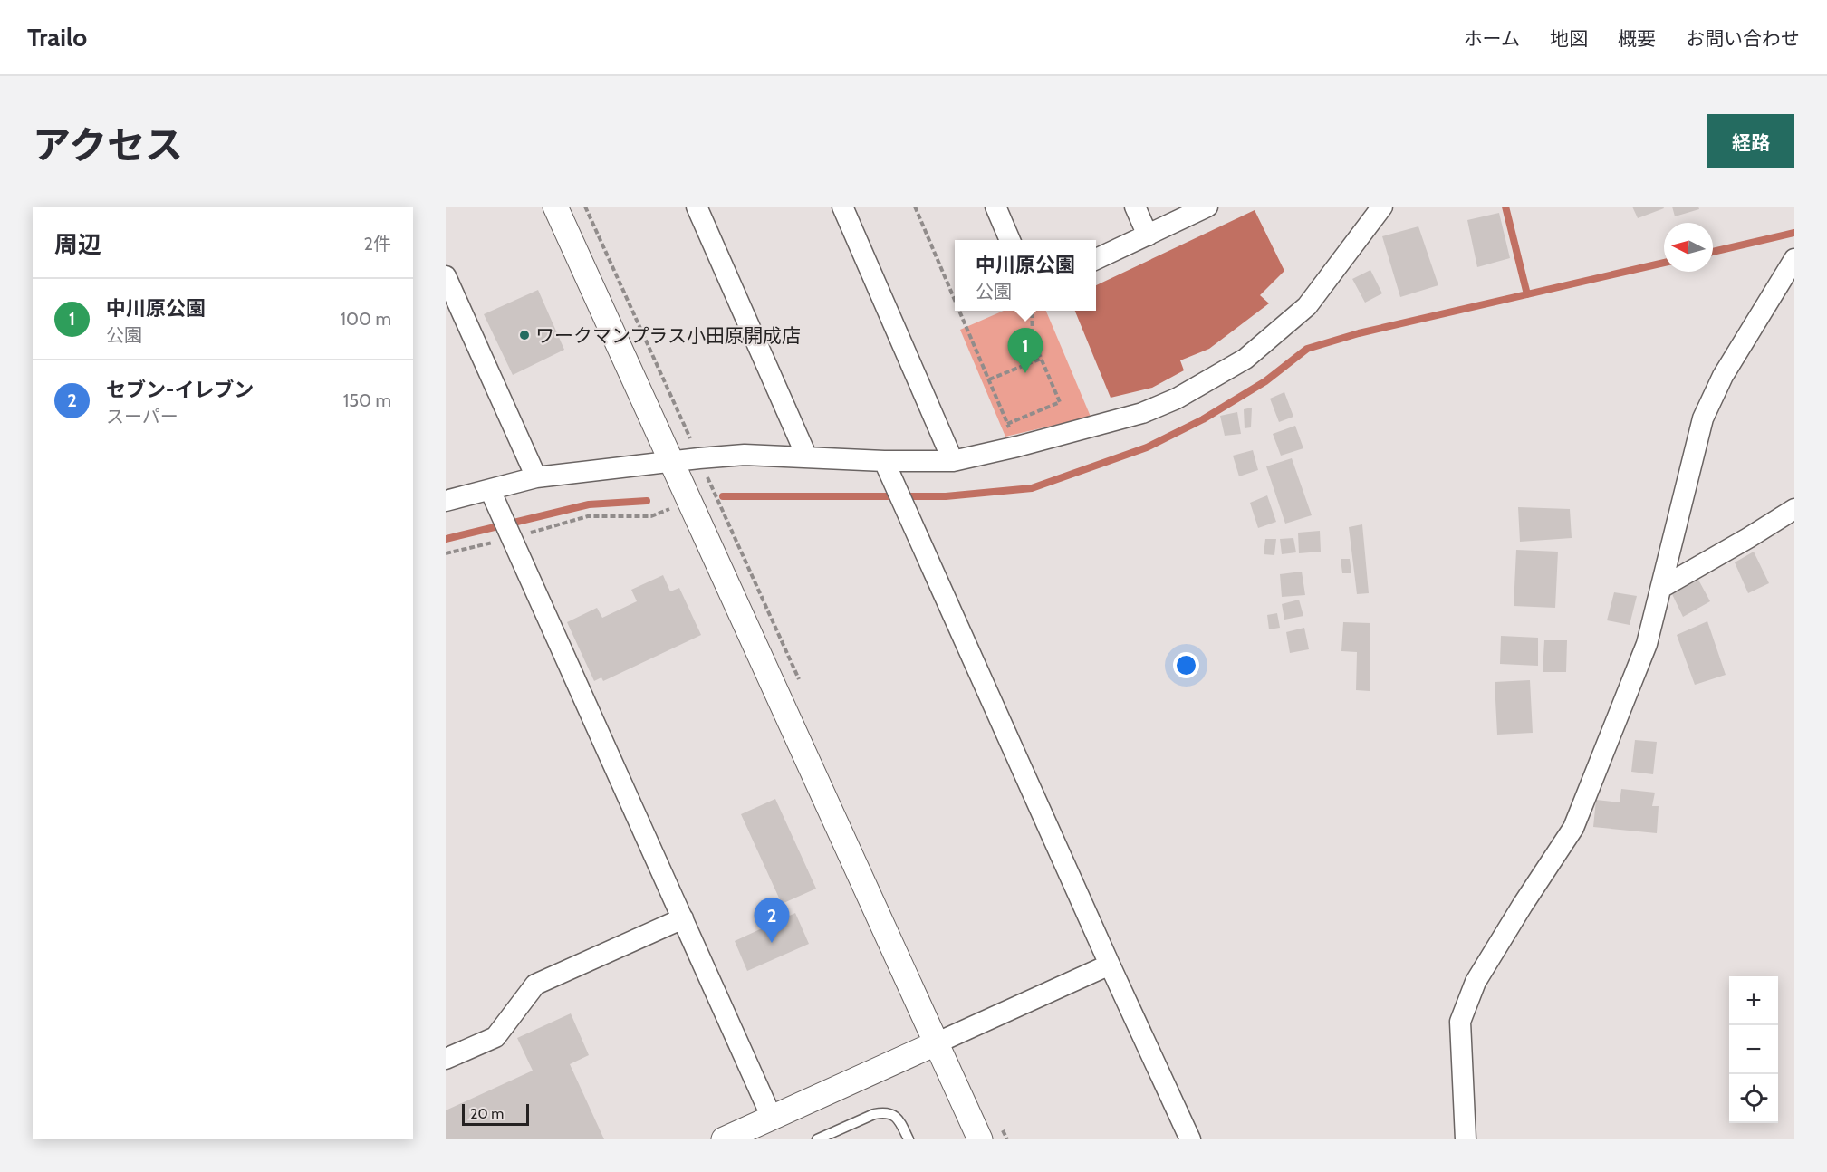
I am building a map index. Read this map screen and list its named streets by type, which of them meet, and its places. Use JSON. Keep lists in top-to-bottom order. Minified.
{"places":["ワークマンプラス小田原開成店"],"scale_bar":"20 m","north":"left","page":{"header":"Trailo","nav":["ホーム","地図","概要","お問い合わせ"],"title":"アクセス","buttons":"経路","heading":["周辺","2件"],"popup":["中川原公園","公園"],"list":[{"mark":"1","name":"中川原公園","note":"公園","value":"100 m"},{"mark":"2","name":"セブン-イレブン","note":"スーパー","value":"150 m"}],"pins":["1","2"],"map_buttons":["+","−"],"scale":"20 m"}}
